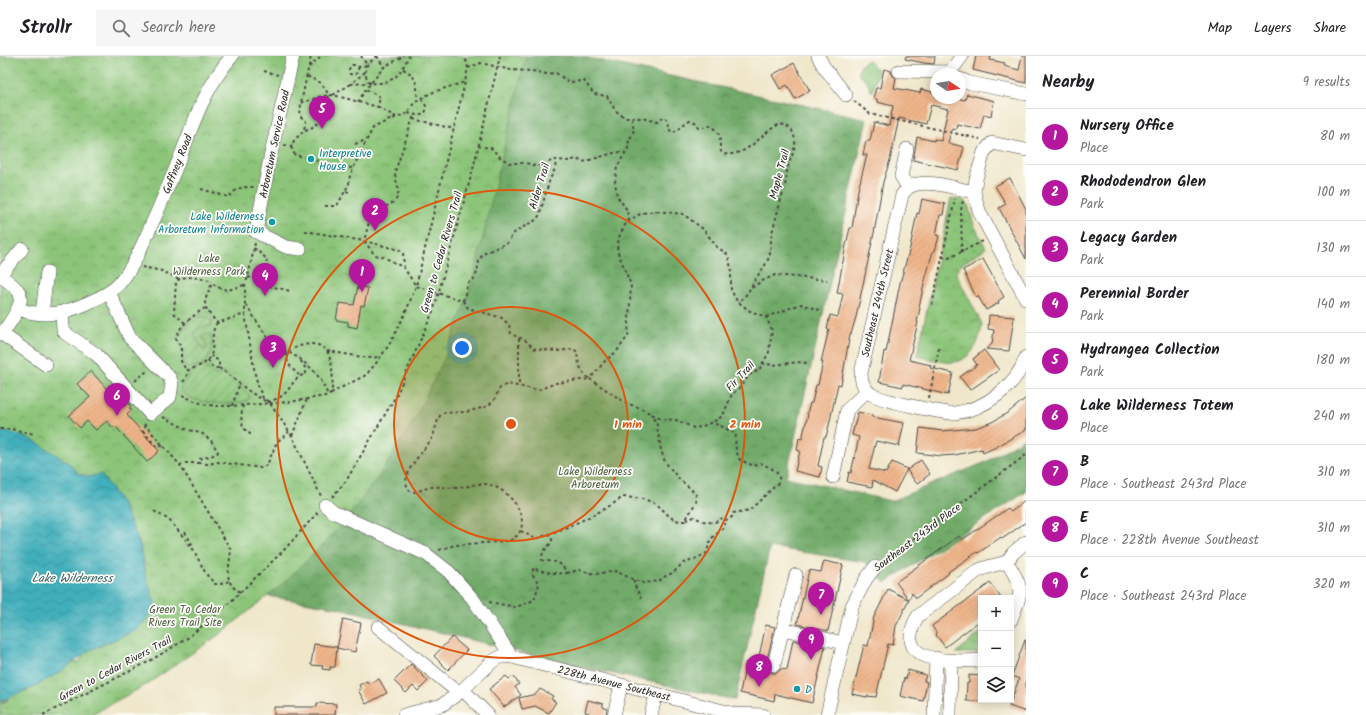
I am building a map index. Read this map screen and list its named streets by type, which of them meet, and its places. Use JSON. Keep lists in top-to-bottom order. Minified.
{"streets":{"street":["Arboretum Service Road","Gaffney Road","Southeast 244th Street","Southeast 243rd Place","228th Avenue Southeast"],"path":["Maple Trail","Alder Trail","Green to Cedar Rivers Trail","Fir Trail"]},"crossings":[["Maple Trail","Green to Cedar Rivers Trail"]],"water":["Lake Wilderness"],"parks":["Lake Wilderness Park","Lake Wilderness Arboretum","Green To Cedar Rivers Trail Site"],"places":["Interpretive House","Lake Wilderness Arboretum Information","D"],"north":"right","page":{"header":"Strollr","search":"Search here","nav":["Map","Layers","Share"],"heading":["Nearby","9 results"],"pins":["5","2","1","4","3","6","7","9","8"],"list":[{"mark":"1","name":"Nursery Office","note":"Place","value":"80 m"},{"mark":"2","name":"Rhododendron Glen","note":"Park","value":"100 m"},{"mark":"3","name":"Legacy Garden","note":"Park","value":"130 m"},{"mark":"4","name":"Perennial Border","note":"Park","value":"140 m"},{"mark":"5","name":"Hydrangea Collection","note":"Park","value":"180 m"},{"mark":"6","name":"Lake Wilderness Totem","note":"Place","value":"240 m"},{"mark":"7","name":"B","note":"Place · Southeast 243rd Place","value":"310 m"},{"mark":"8","name":"E","note":"Place · 228th Avenue Southeast","value":"310 m"},{"mark":"9","name":"C","note":"Place · Southeast 243rd Place","value":"320 m"}],"map_buttons":["+","−"]},"rings":["1 min","2 min"]}
